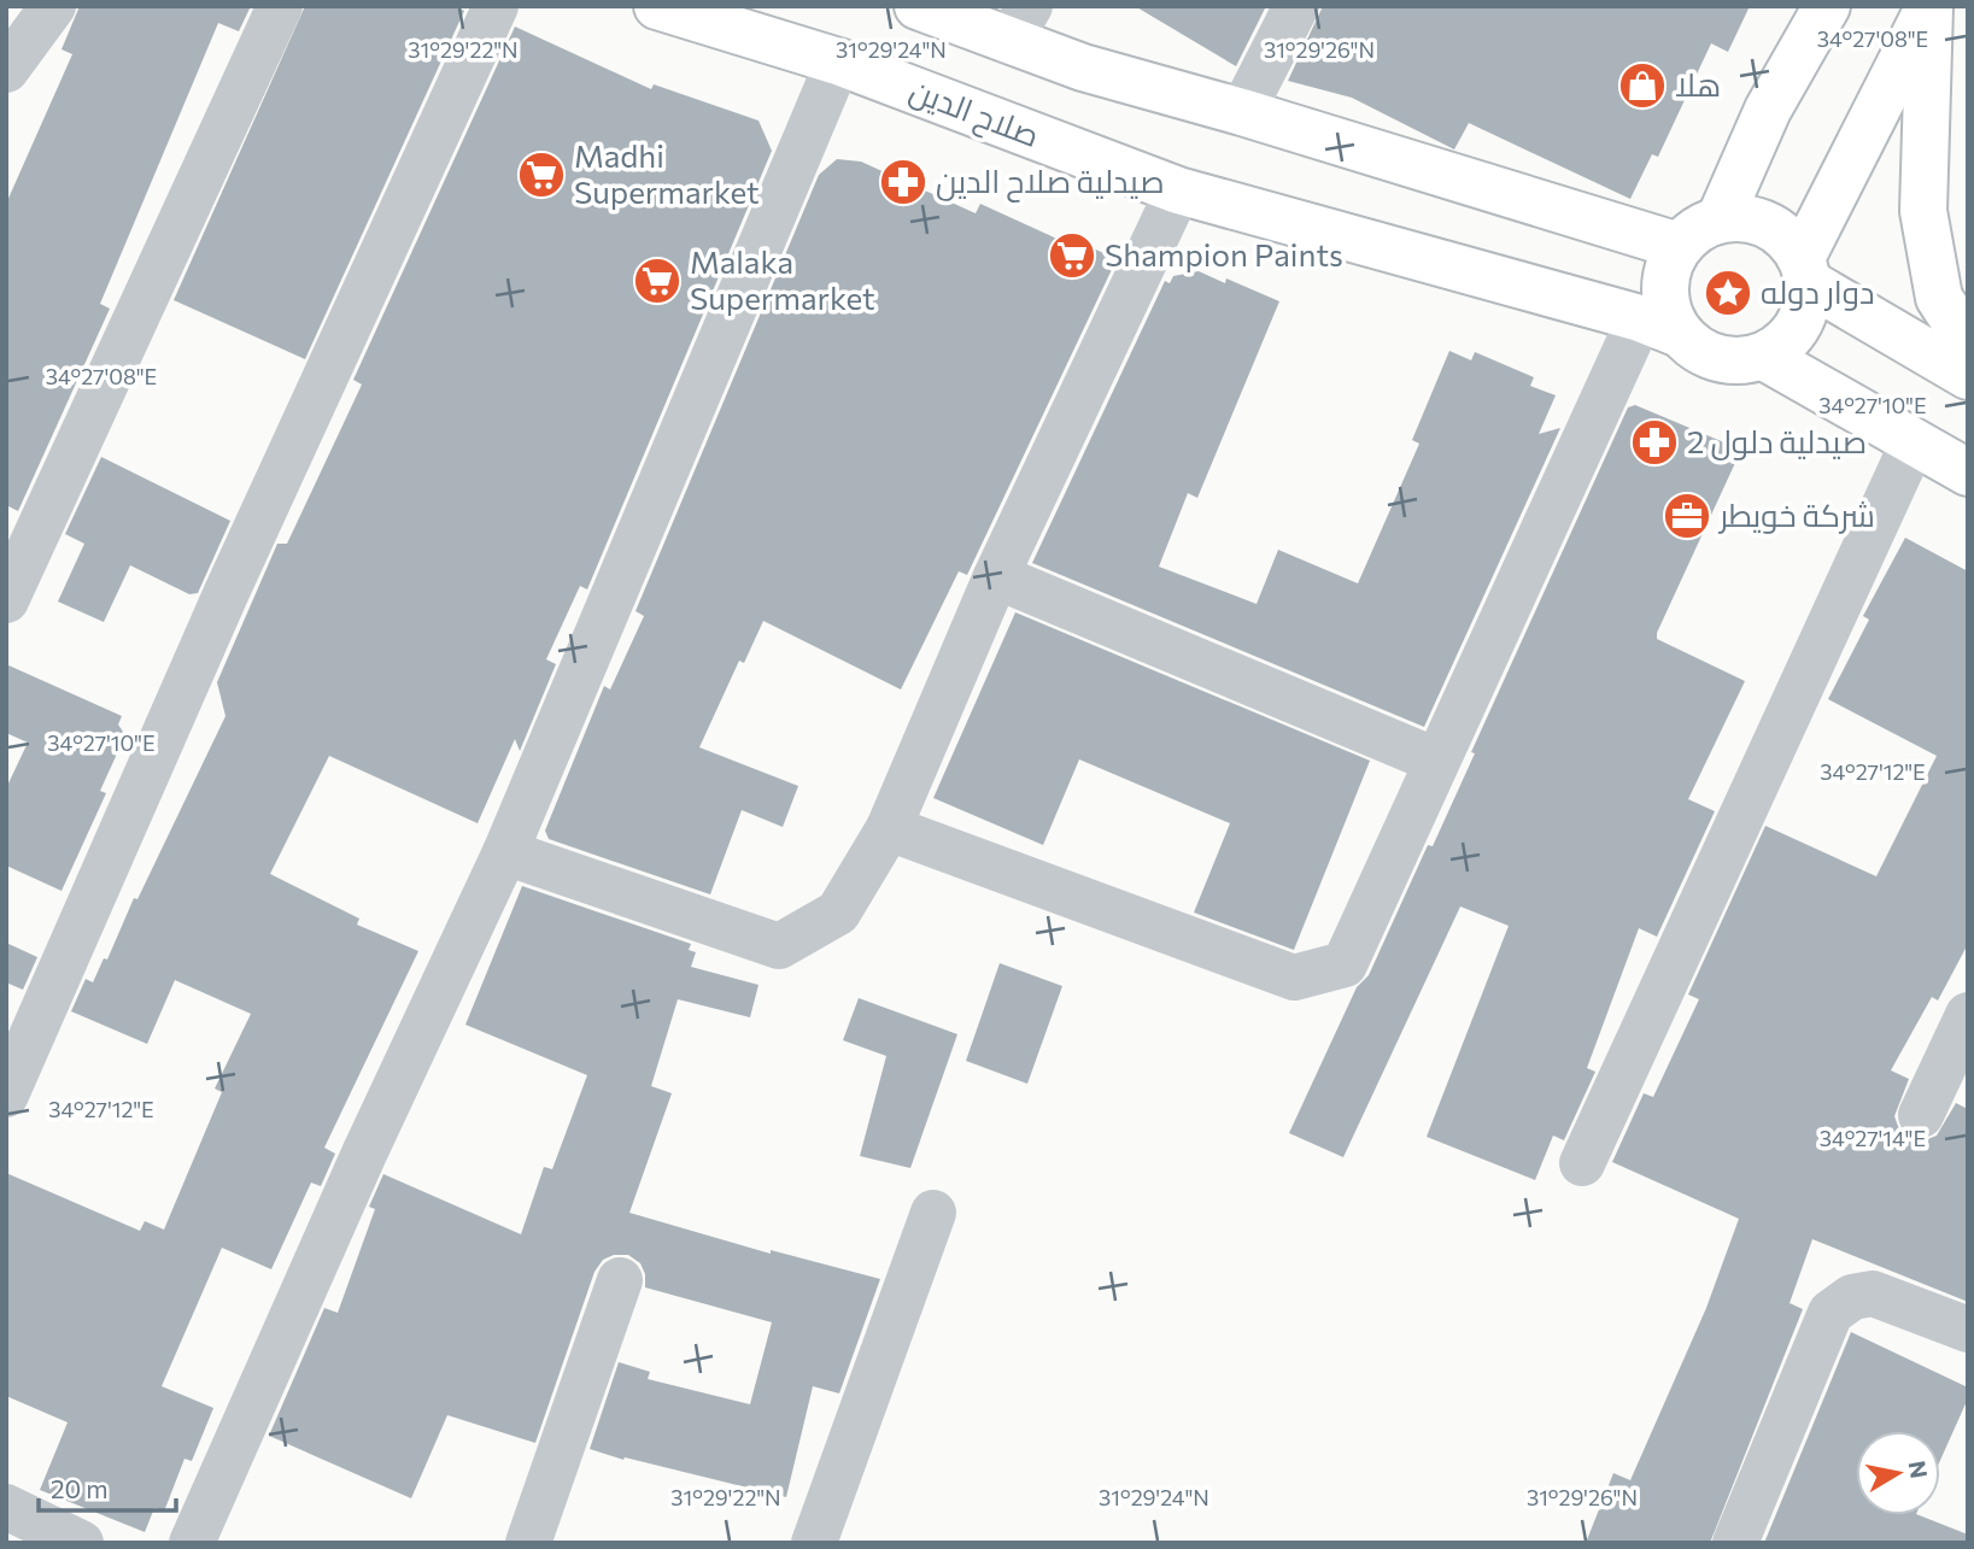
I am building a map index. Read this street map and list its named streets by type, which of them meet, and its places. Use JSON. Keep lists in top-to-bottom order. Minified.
{"streets":{"main road":["صلاح الدين"]},"places":{"shop":["هلا"],"supermarket":["Madhi Supermarket","Shampion Paints","Malaka Supermarket"],"pharmacy":["صيدلية صلاح الدين","صيدلية دلول 2"],"place":["دوار دوله"],"office":["شركة خويطر"]},"scale_bar":"20 m","north":"right","coordinates":["34°27'08\"E","31°29'22\"N","31°29'24\"N","31°29'26\"N","34°27'10\"E","34°27'12\"E","34°27'14\"E"]}
